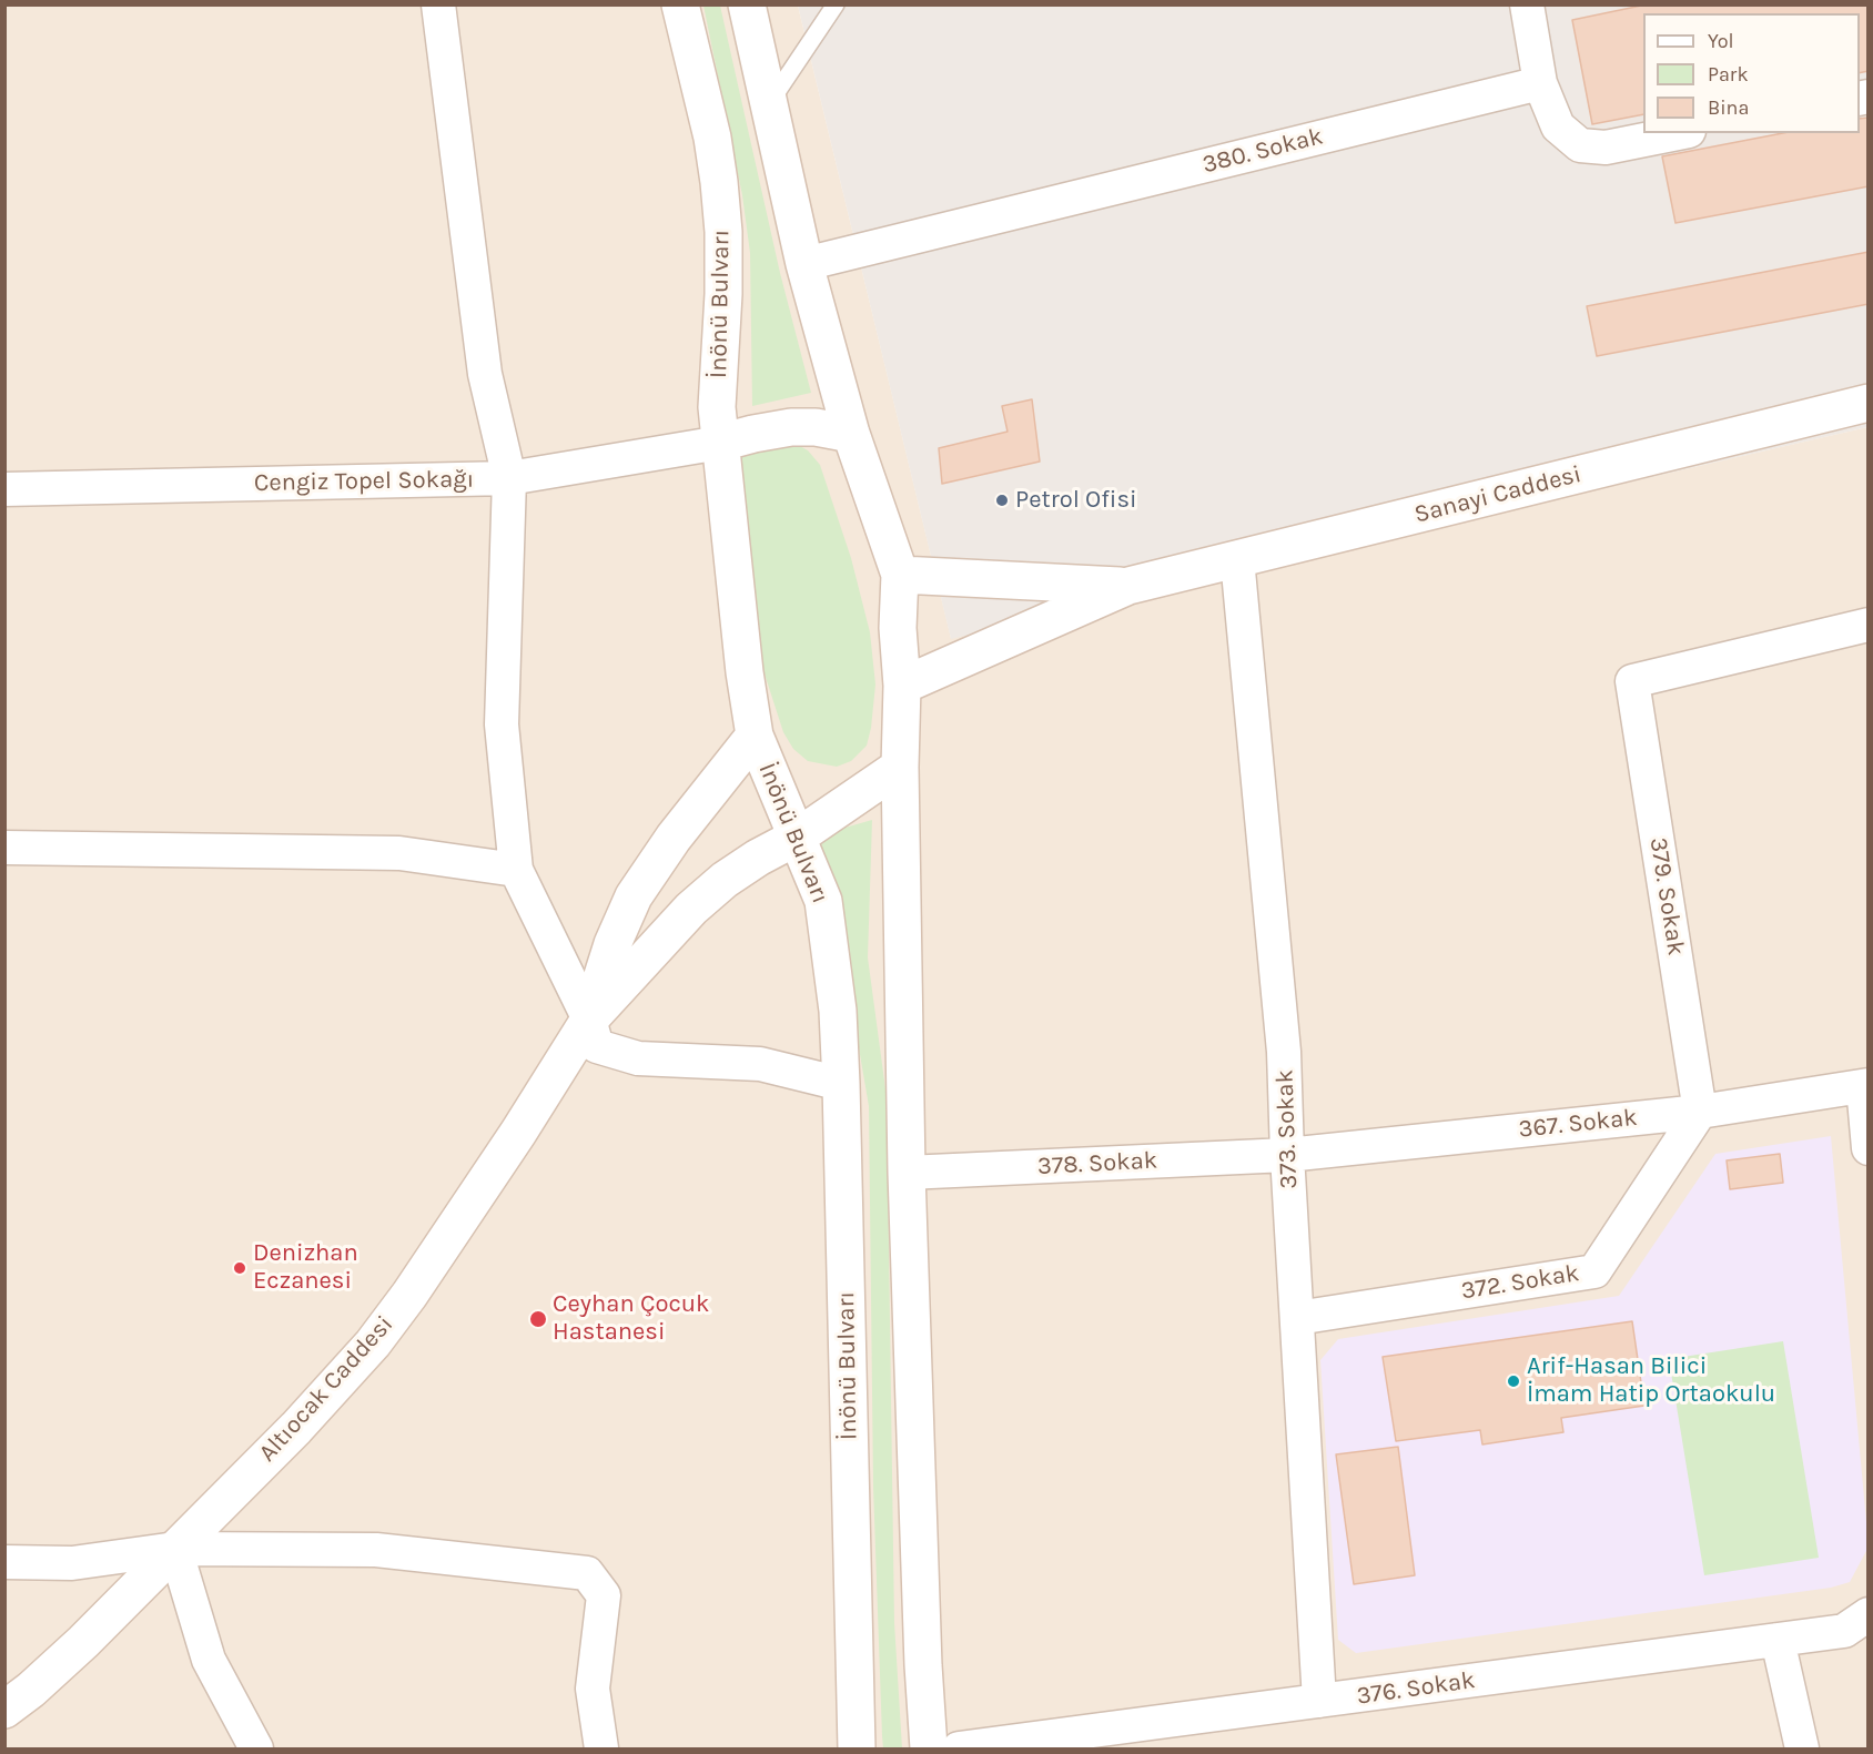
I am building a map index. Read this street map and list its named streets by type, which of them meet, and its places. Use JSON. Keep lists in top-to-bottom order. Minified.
{"streets":{"main road":["İnönü Bulvarı","Sanayi Caddesi","Altıocak Caddesi"],"street":["380. Sokak","Cengiz Topel Sokağı","379. Sokak","367. Sokak","373. Sokak","378. Sokak","372. Sokak","376. Sokak"]},"crossings":[["İnönü Bulvarı","Cengiz Topel Sokağı"],["İnönü Bulvarı","Altıocak Caddesi"],["Sanayi Caddesi","373. Sokak"],["379. Sokak","367. Sokak"],["379. Sokak","372. Sokak"],["367. Sokak","373. Sokak"],["367. Sokak","378. Sokak"],["367. Sokak","372. Sokak"],["373. Sokak","378. Sokak"],["373. Sokak","372. Sokak"],["373. Sokak","376. Sokak"]],"places":["Petrol Ofisi","Denizhan Eczanesi","Ceyhan Çocuk Hastanesi","Arif-Hasan Bilici İmam Hatip Ortaokulu"],"legend":["Yol","Park","Bina"]}
